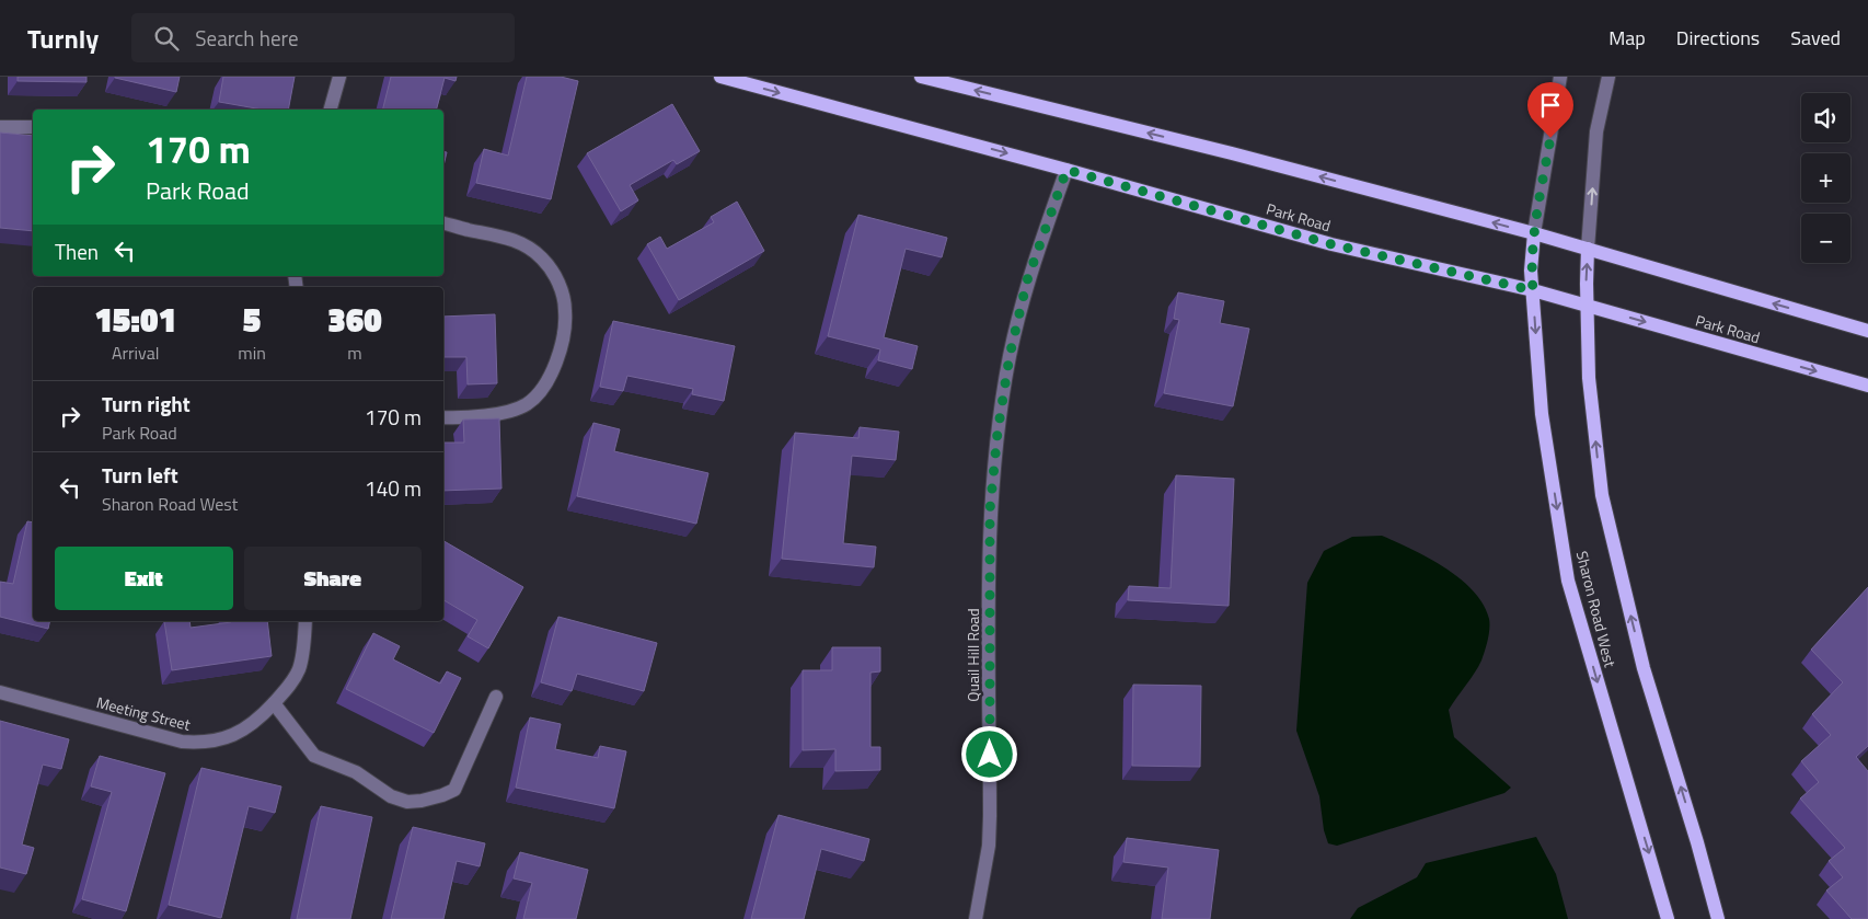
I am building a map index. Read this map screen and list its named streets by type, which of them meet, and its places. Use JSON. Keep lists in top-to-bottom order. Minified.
{"streets":{"main road":["Park Road","Sharon Road West"],"street":["Quail Hill Road","Meeting Street"]},"crossings":[["Park Road","Sharon Road West"],["Park Road","Quail Hill Road"]],"page":{"header":"Turnly","search":"Search here","nav":["Map","Directions","Saved"],"map_buttons":["+","−"],"turn":["170 m","Park Road"],"then":"Then","eta":["15:01","Arrival","5","min","360","m"],"list":[{"name":"Turn right","note":"Park Road","value":"170 m"},{"name":"Turn left","note":"Sharon Road West","value":"140 m"}],"buttons":["Exit","Share"]}}
